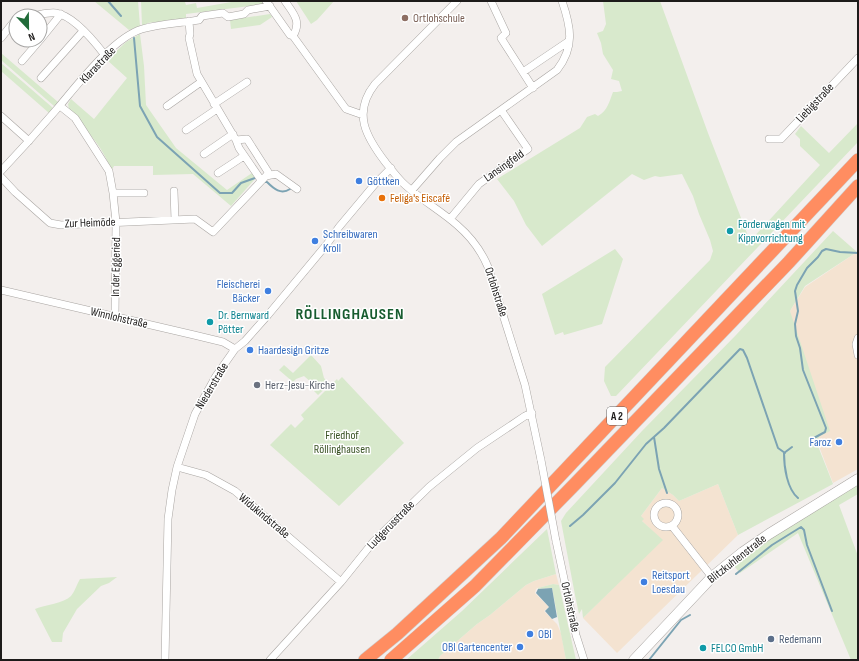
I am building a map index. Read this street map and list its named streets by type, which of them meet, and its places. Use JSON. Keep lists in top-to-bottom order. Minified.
{"streets":{"highway":["A 2"],"main road":["Blitzkuhlenstraße"],"street":["Klarastraße","Liebigstraße","Lansingfeld","Zur Heimöde","In der Eggeried","Ortlohstraße","Winnlohstraße","Niederstraße","Widukindstraße","Ludgerusstraße"]},"crossings":[["Klarastraße","In der Eggeried"],["Klarastraße","Ortlohstraße"],["Lansingfeld","Ortlohstraße"],["Zur Heimöde","In der Eggeried"],["In der Eggeried","Winnlohstraße"],["Ortlohstraße","Niederstraße"],["Ortlohstraße","Ludgerusstraße"],["Winnlohstraße","Niederstraße"],["Niederstraße","Widukindstraße"],["Widukindstraße","Ludgerusstraße"]],"districts":["RÖLLINGHAUSEN"],"parks":["Friedhof Röllinghausen"],"places":["Ortlohschule","Göttken","Feliga's Eiscafé","Förderwagen mit Kippvorrichtung","Schreibwaren Kroll","Fleischerei Bäcker","Dr. Bernward Pötter","Haardesign Gritze","Herz-Jesu-Kirche","Faroz","Reitsport Loesdau","OBI","Redemann","OBI Gartencenter","FELCO GmbH"],"north":"bottom"}
